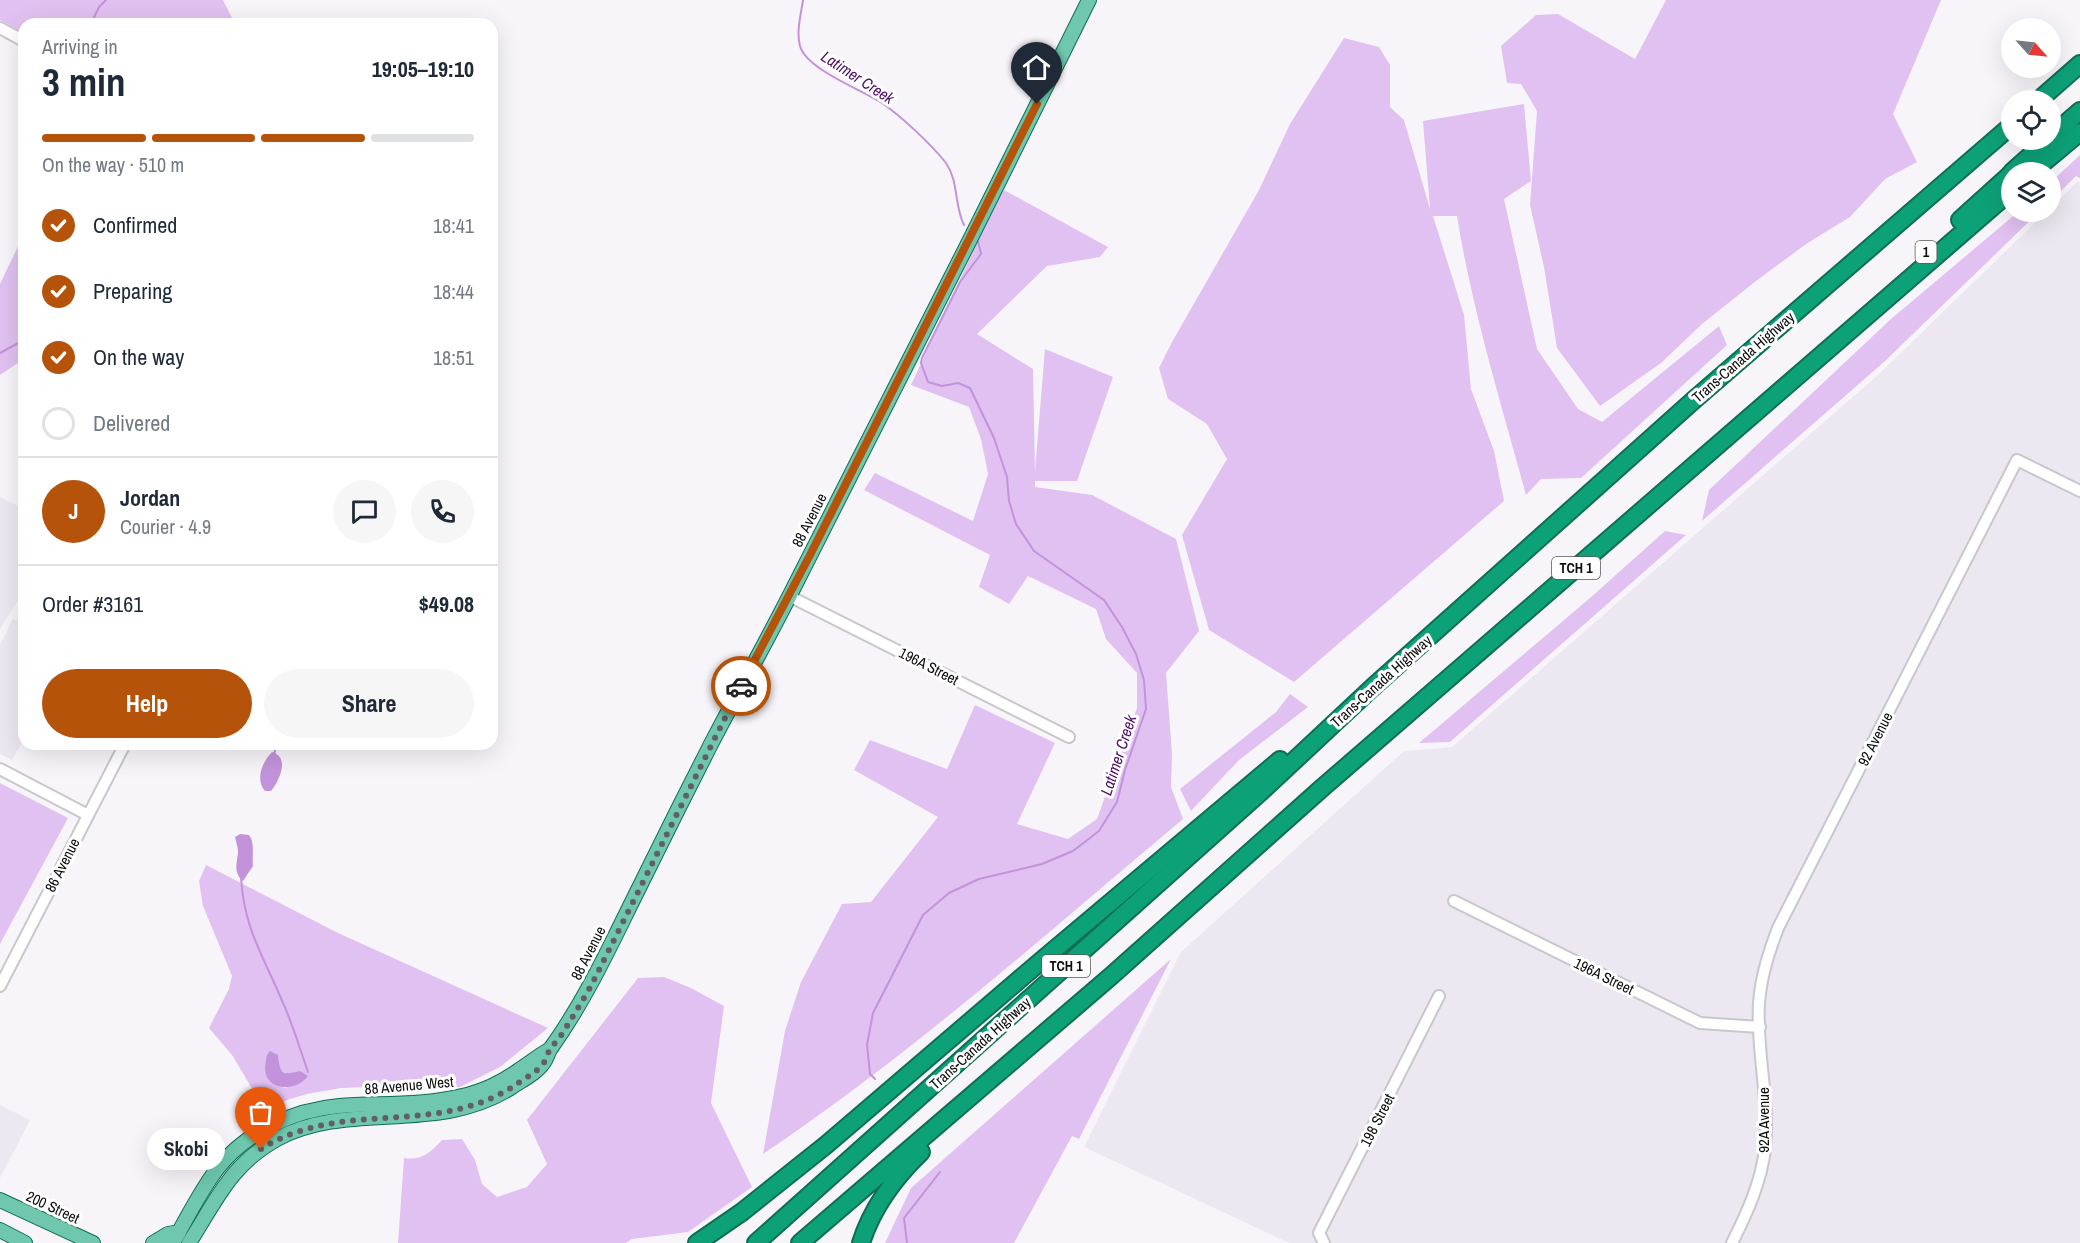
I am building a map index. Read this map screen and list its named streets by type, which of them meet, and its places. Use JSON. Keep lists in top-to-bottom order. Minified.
{"streets":{"highway":["1","Trans-Canada Highway","TCH 1"],"main road":["88 Avenue","88 Avenue West","200 Street"],"street":["196A Street","92 Avenue","86 Avenue","198 Street","92A Avenue"]},"crossings":[["1","TCH 1"],["88 Avenue","196A Street"],["88 Avenue","88 Avenue West"],["196A Street","92 Avenue"],["196A Street","92A Avenue"],["92 Avenue","92A Avenue"]],"water":["Latimer Creek"],"places":["Skobi"],"north":"bottom right","page":{"heading":["3 min","Arriving in","19:05–19:10"],"panel":["Jordan","Courier · 4.9","Order #3161","$49.08"],"bar":"On the way · 510 m","list":[["Confirmed","18:41"],["Preparing","18:44"],["On the way","18:51"],"Delivered"],"round":"J","buttons":["Help","Share"],"bubble":"Skobi"}}
